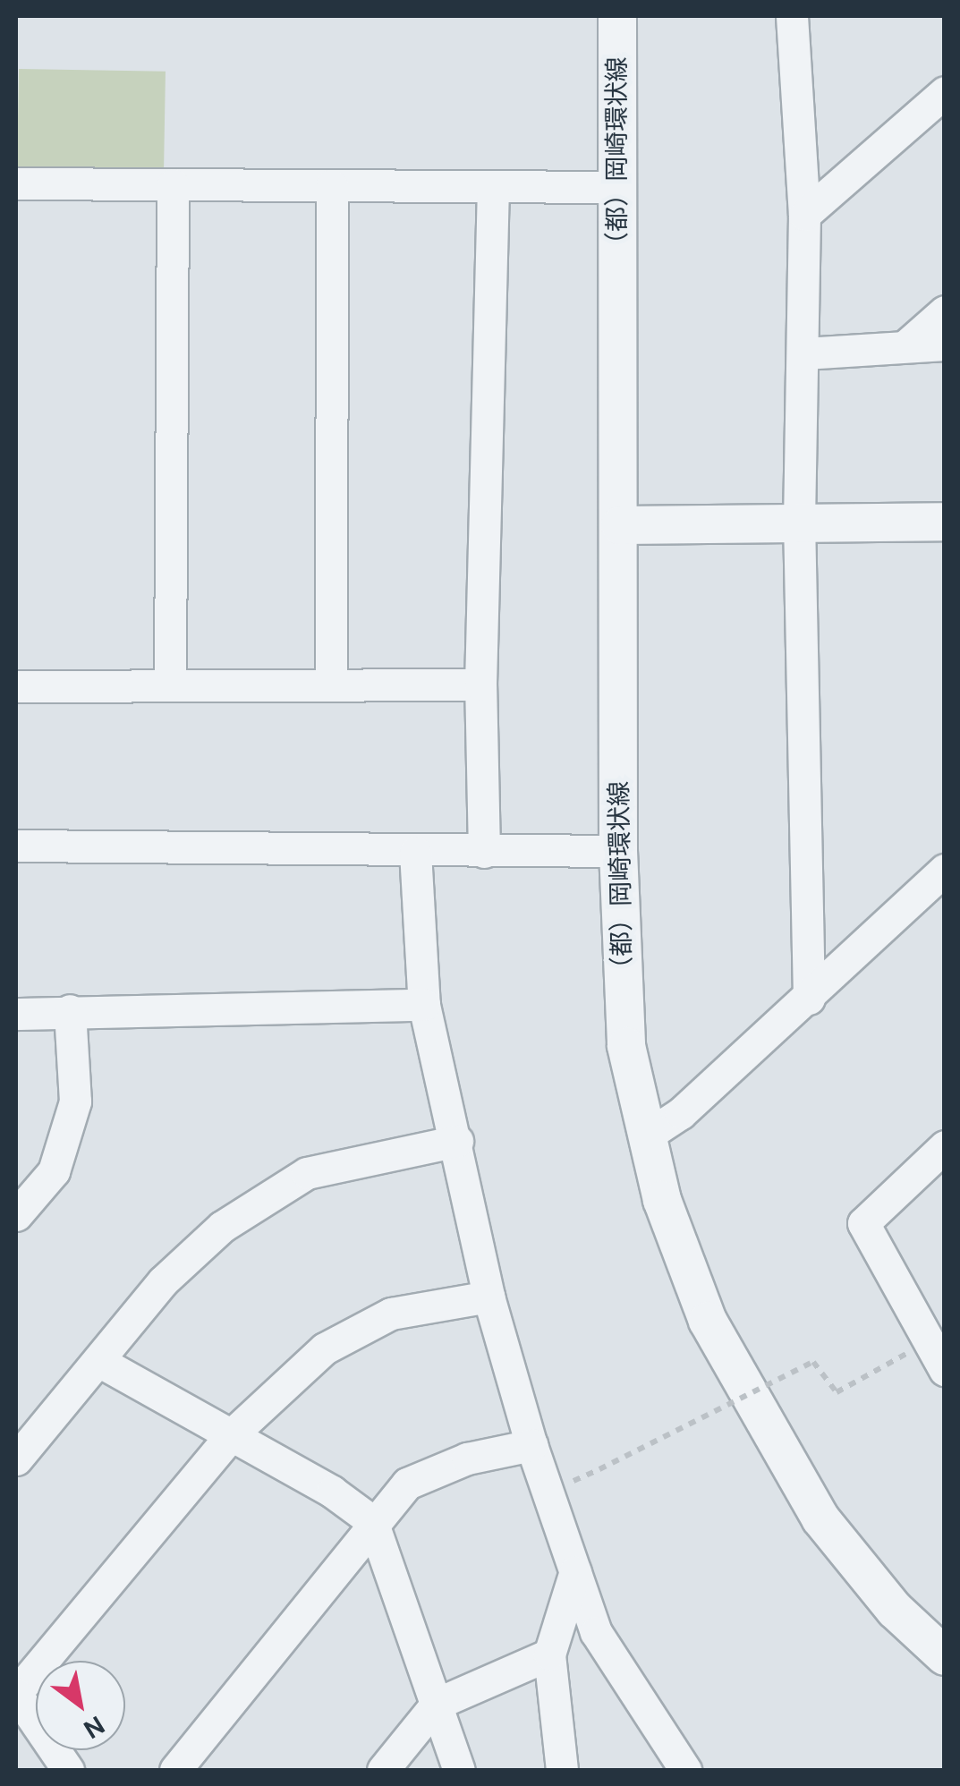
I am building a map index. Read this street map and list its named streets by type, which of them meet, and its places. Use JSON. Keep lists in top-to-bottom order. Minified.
{"streets":{"street":["（都）岡崎環状線"]},"north":"bottom right"}
